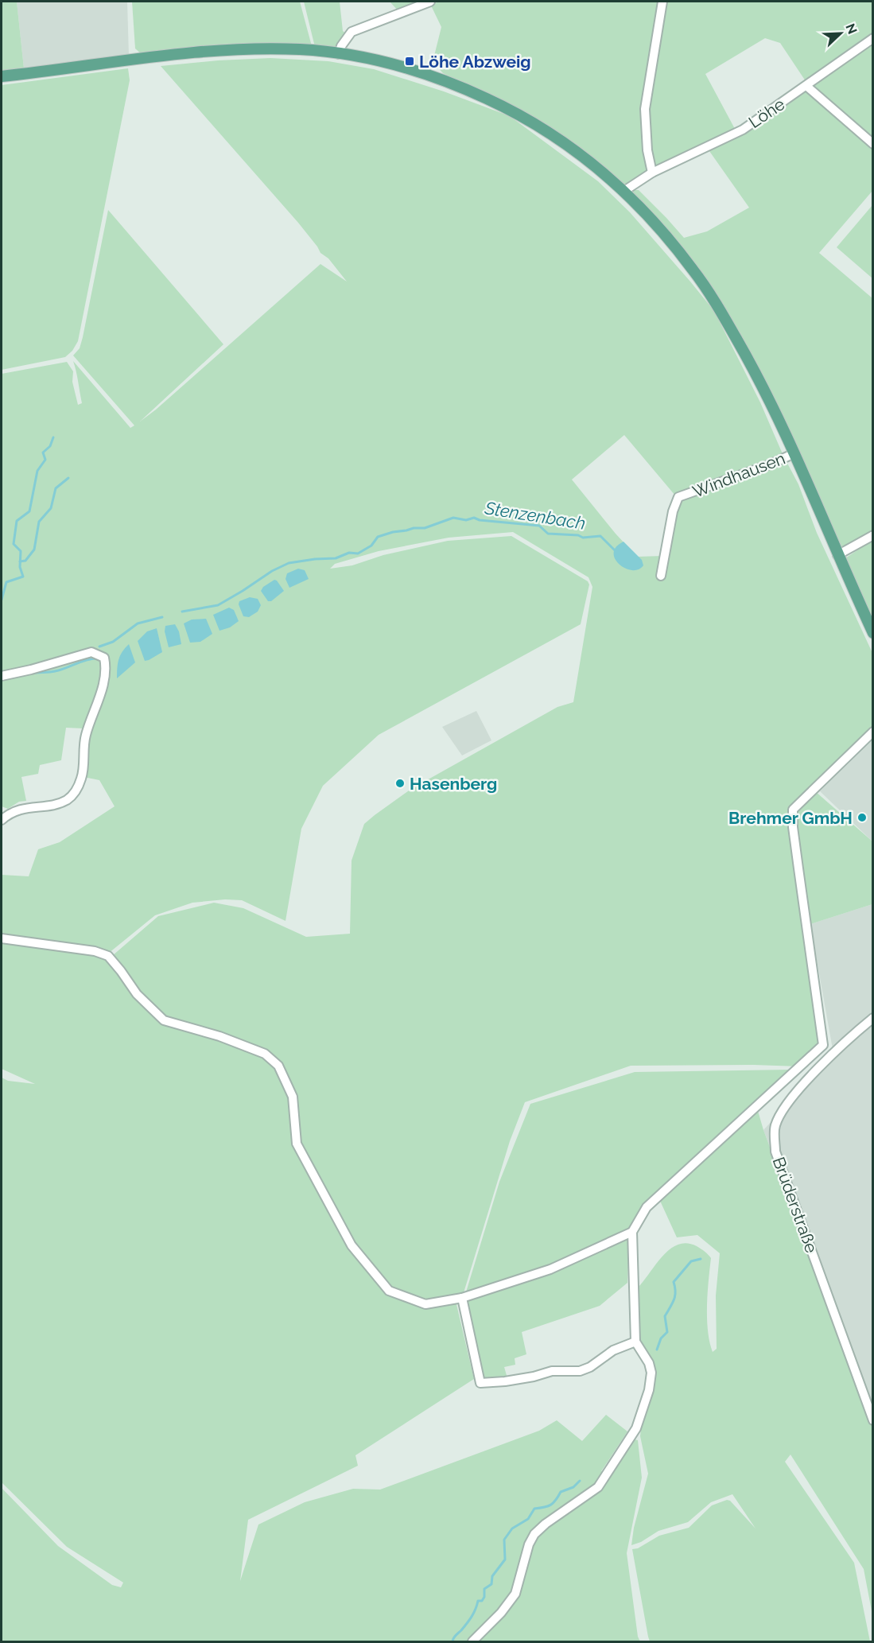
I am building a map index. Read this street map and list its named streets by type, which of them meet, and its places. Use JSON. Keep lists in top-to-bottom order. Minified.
{"streets":{"street":["Löhe","Windhausen","Brüderstraße"]},"water":["Stenzenbach"],"places":{"transit":["Löhe Abzweig"],"other":["Hasenberg","Brehmer GmbH"]},"north":"top right"}
